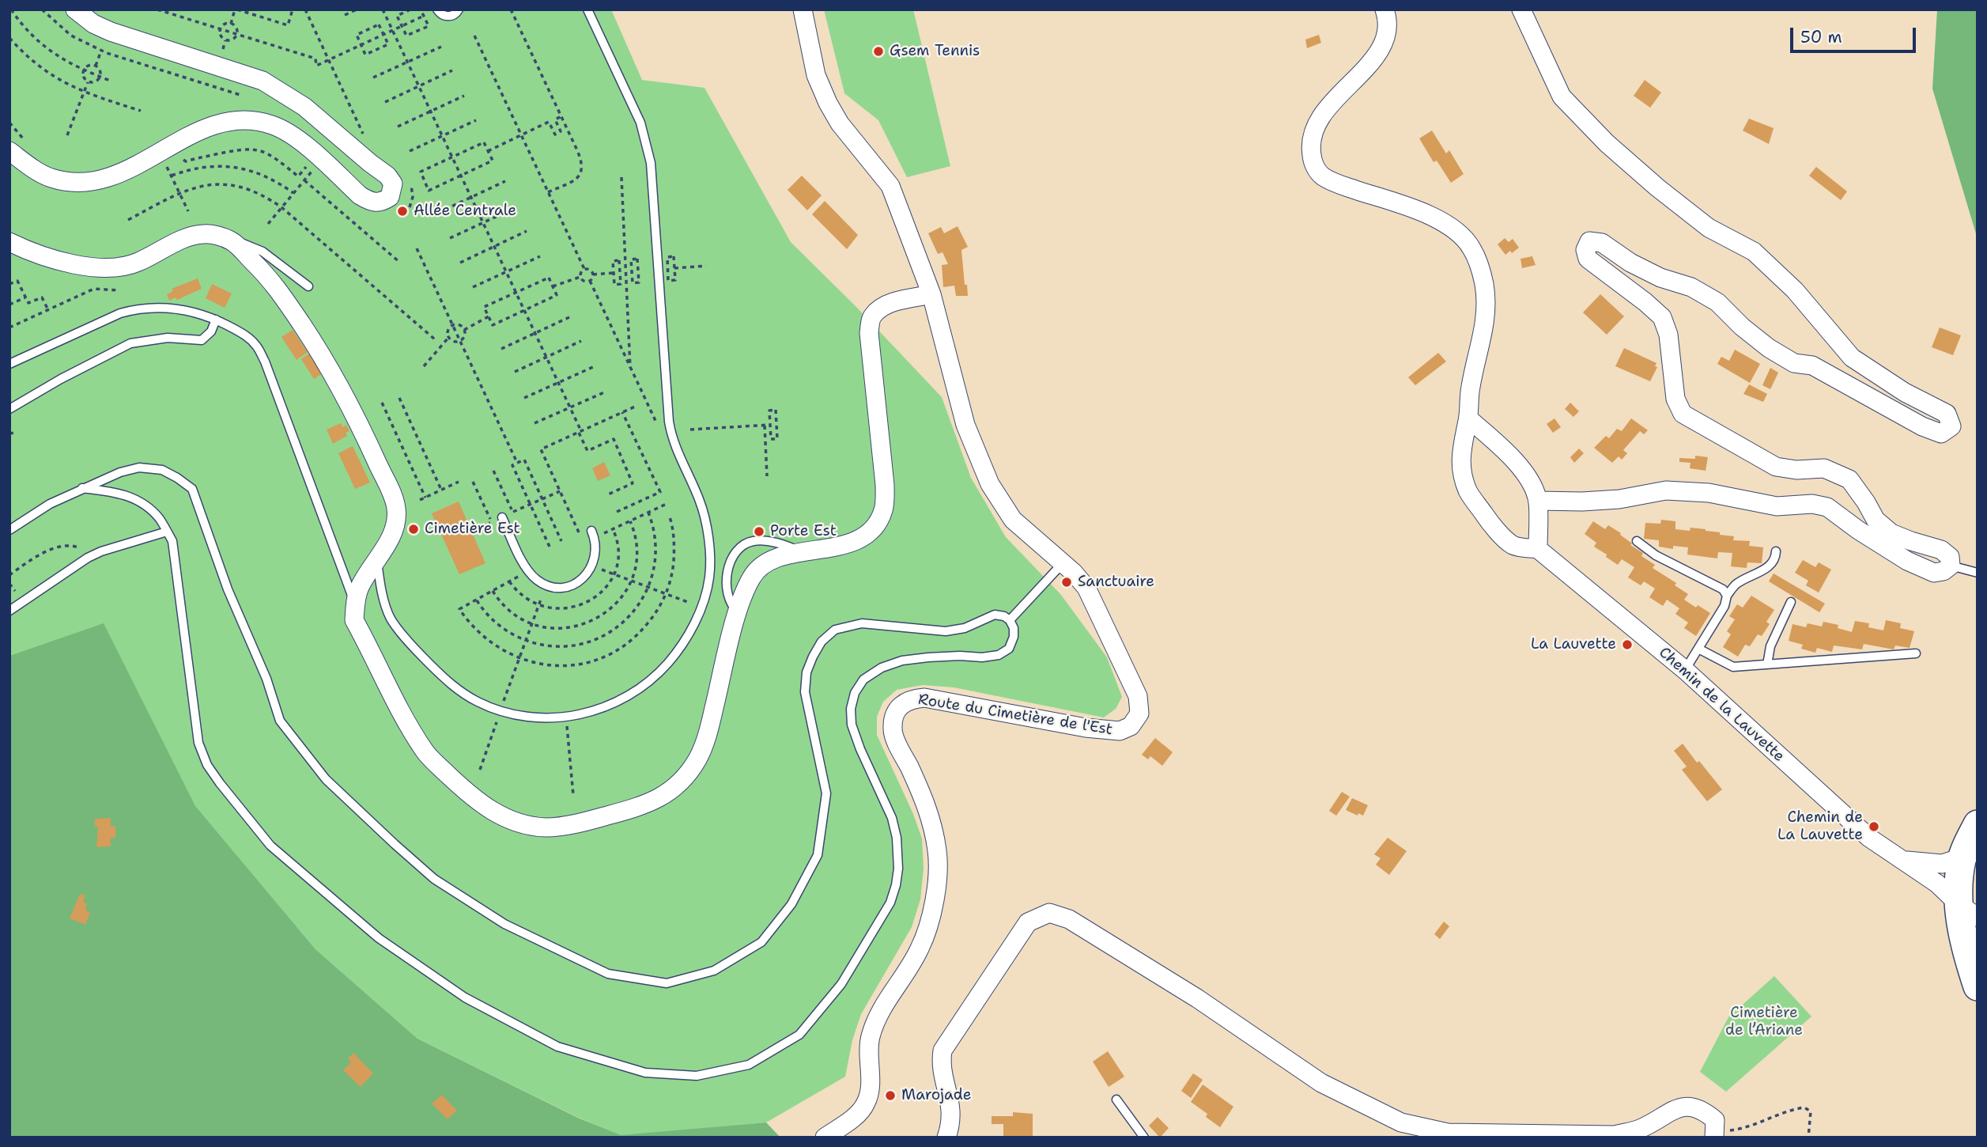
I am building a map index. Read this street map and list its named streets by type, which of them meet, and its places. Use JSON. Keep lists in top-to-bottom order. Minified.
{"streets":{"street":["Chemin de la Lauvette","Route du Cimetière de l'Est"]},"parks":["Cimetière de l’Ariane"],"places":["Gsem Tennis","Allée Centrale","Cimetière Est","Porte Est","Sanctuaire","La Lauvette","Chemin de La Lauvette","Marojade"],"scale_bar":"50 m"}
